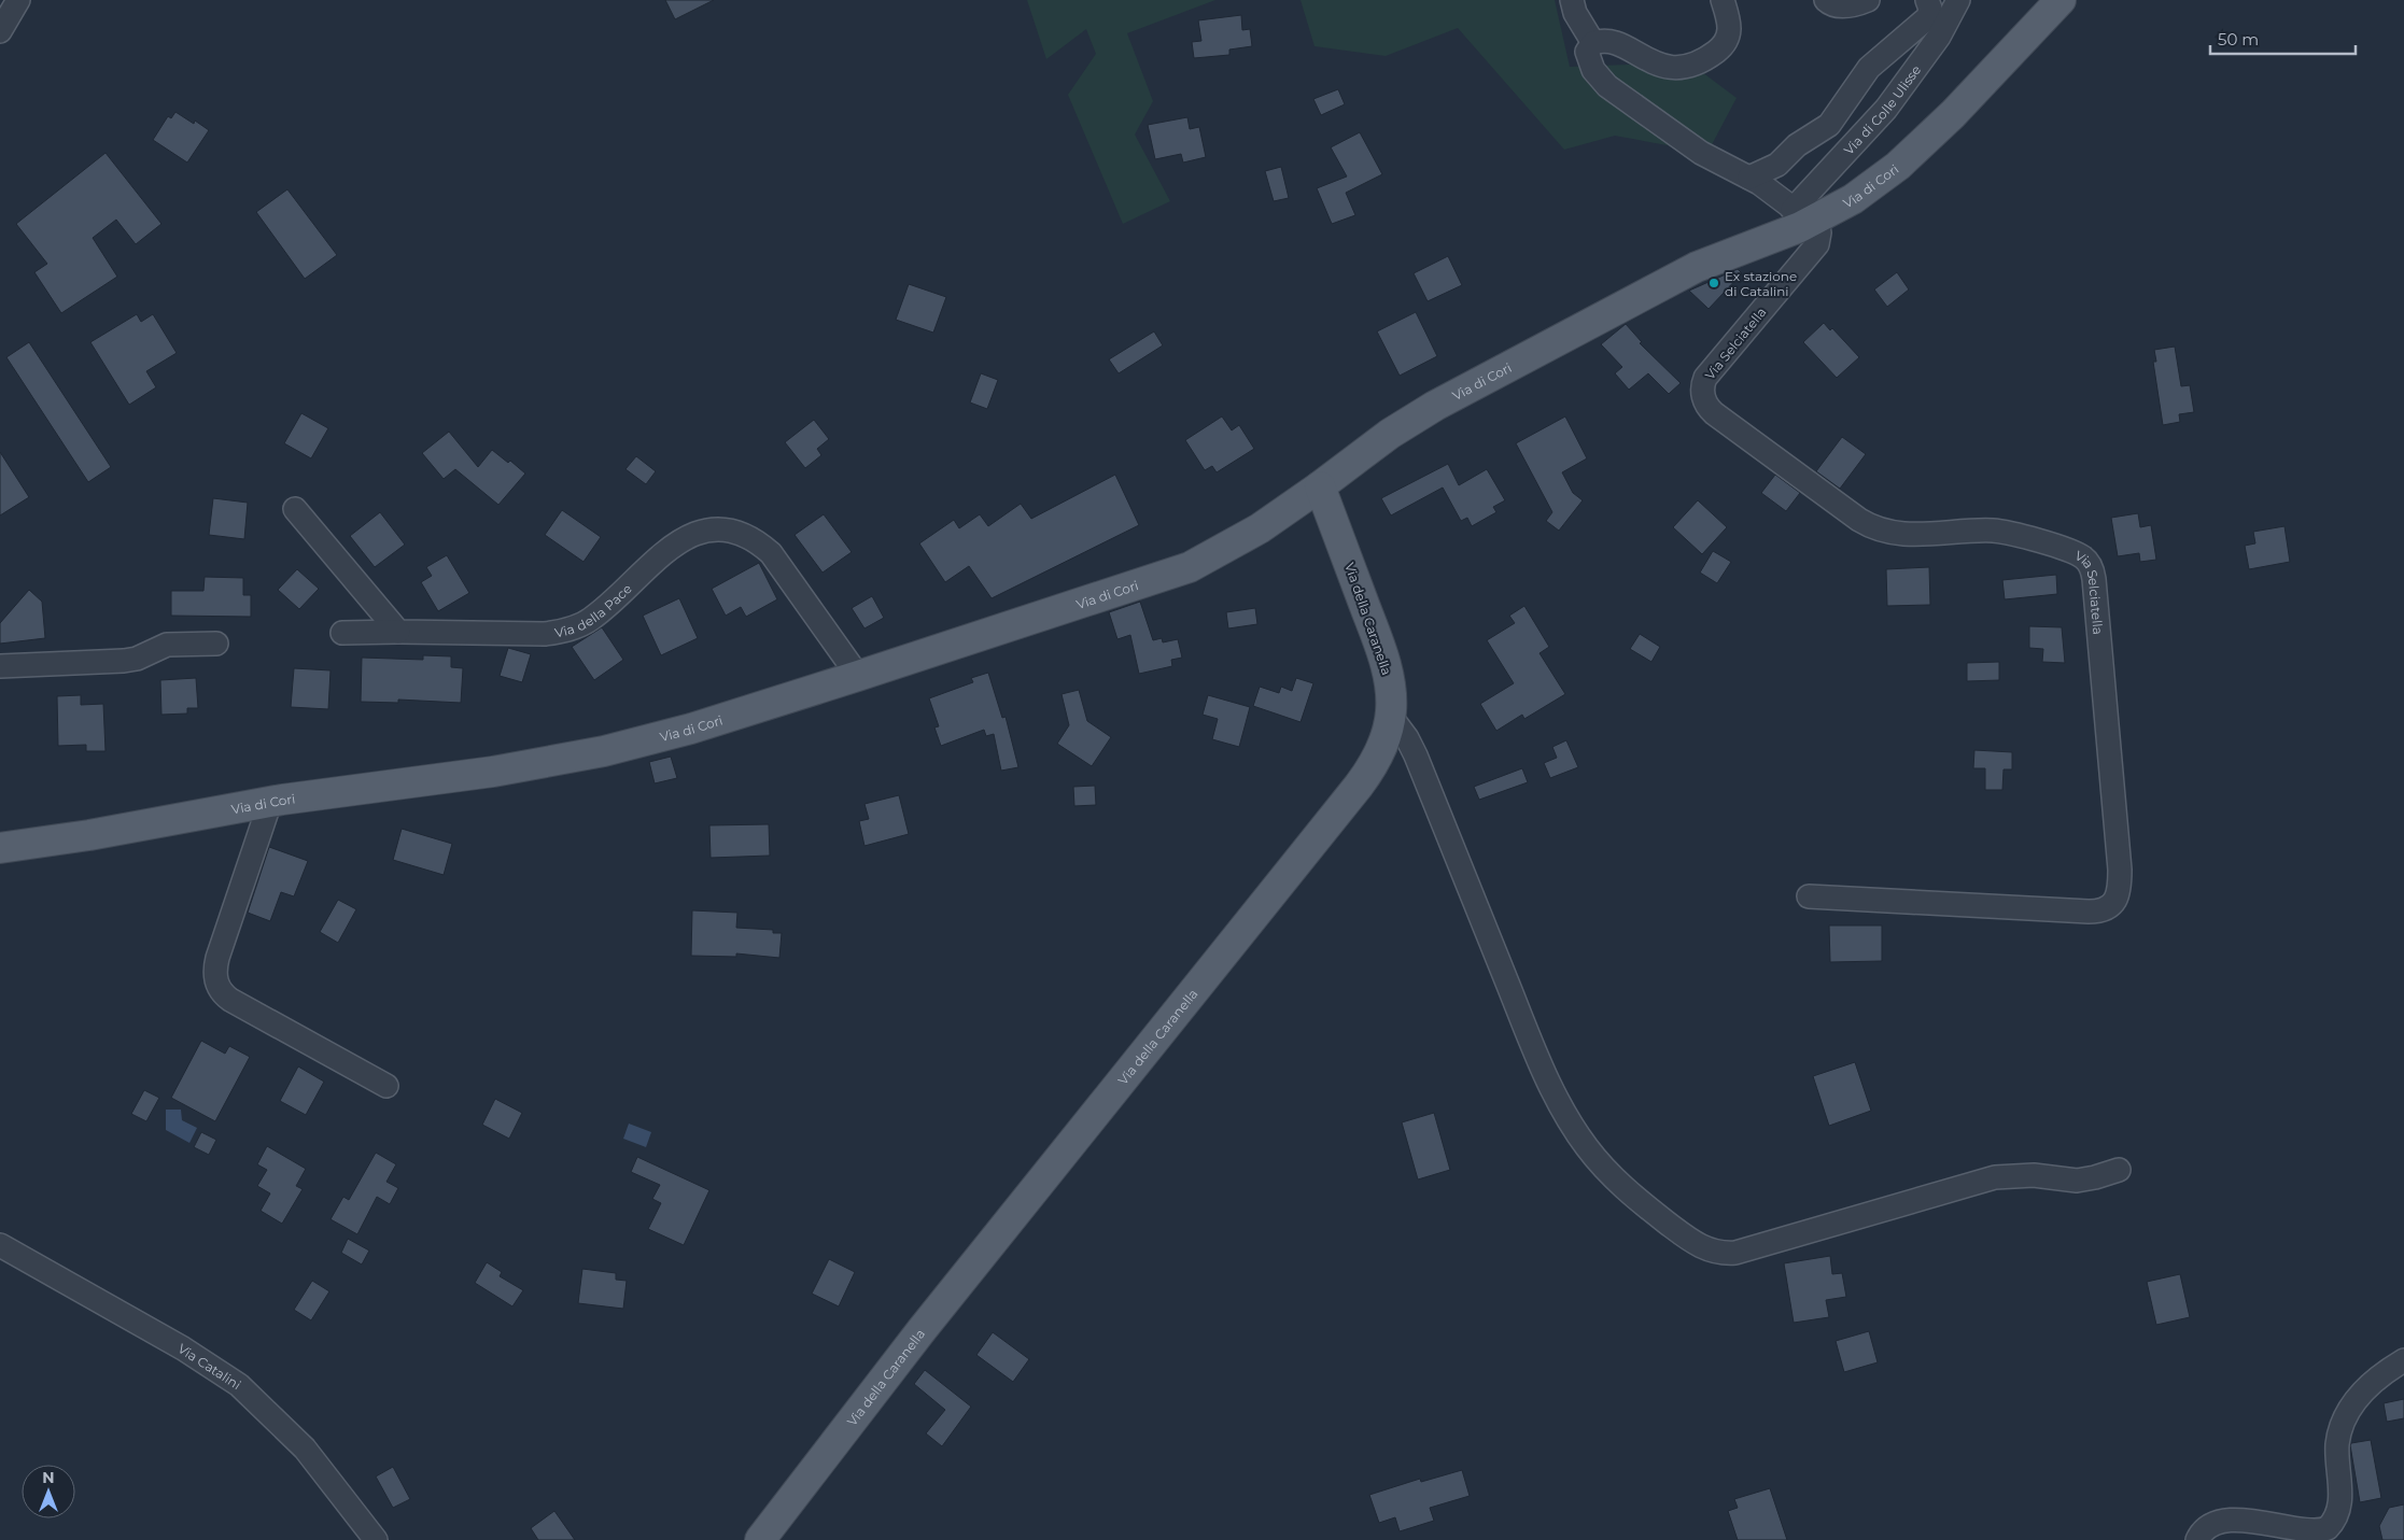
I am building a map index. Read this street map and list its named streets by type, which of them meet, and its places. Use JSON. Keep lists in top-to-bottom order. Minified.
{"streets":{"main road":["Via di Cori","Via della Caranella"],"street":["Via di Colle Ulisse","Via Selciatella","Via della Pace","Via Catalini"]},"crossings":[["Via di Colle Ulisse","Via di Cori"],["Via di Colle Ulisse","Via Selciatella"],["Via di Cori","Via Selciatella"],["Via di Cori","Via della Pace"],["Via di Cori","Via della Caranella"]],"places":["Ex stazione di Catalini"],"scale_bar":"50 m","north":"top"}
